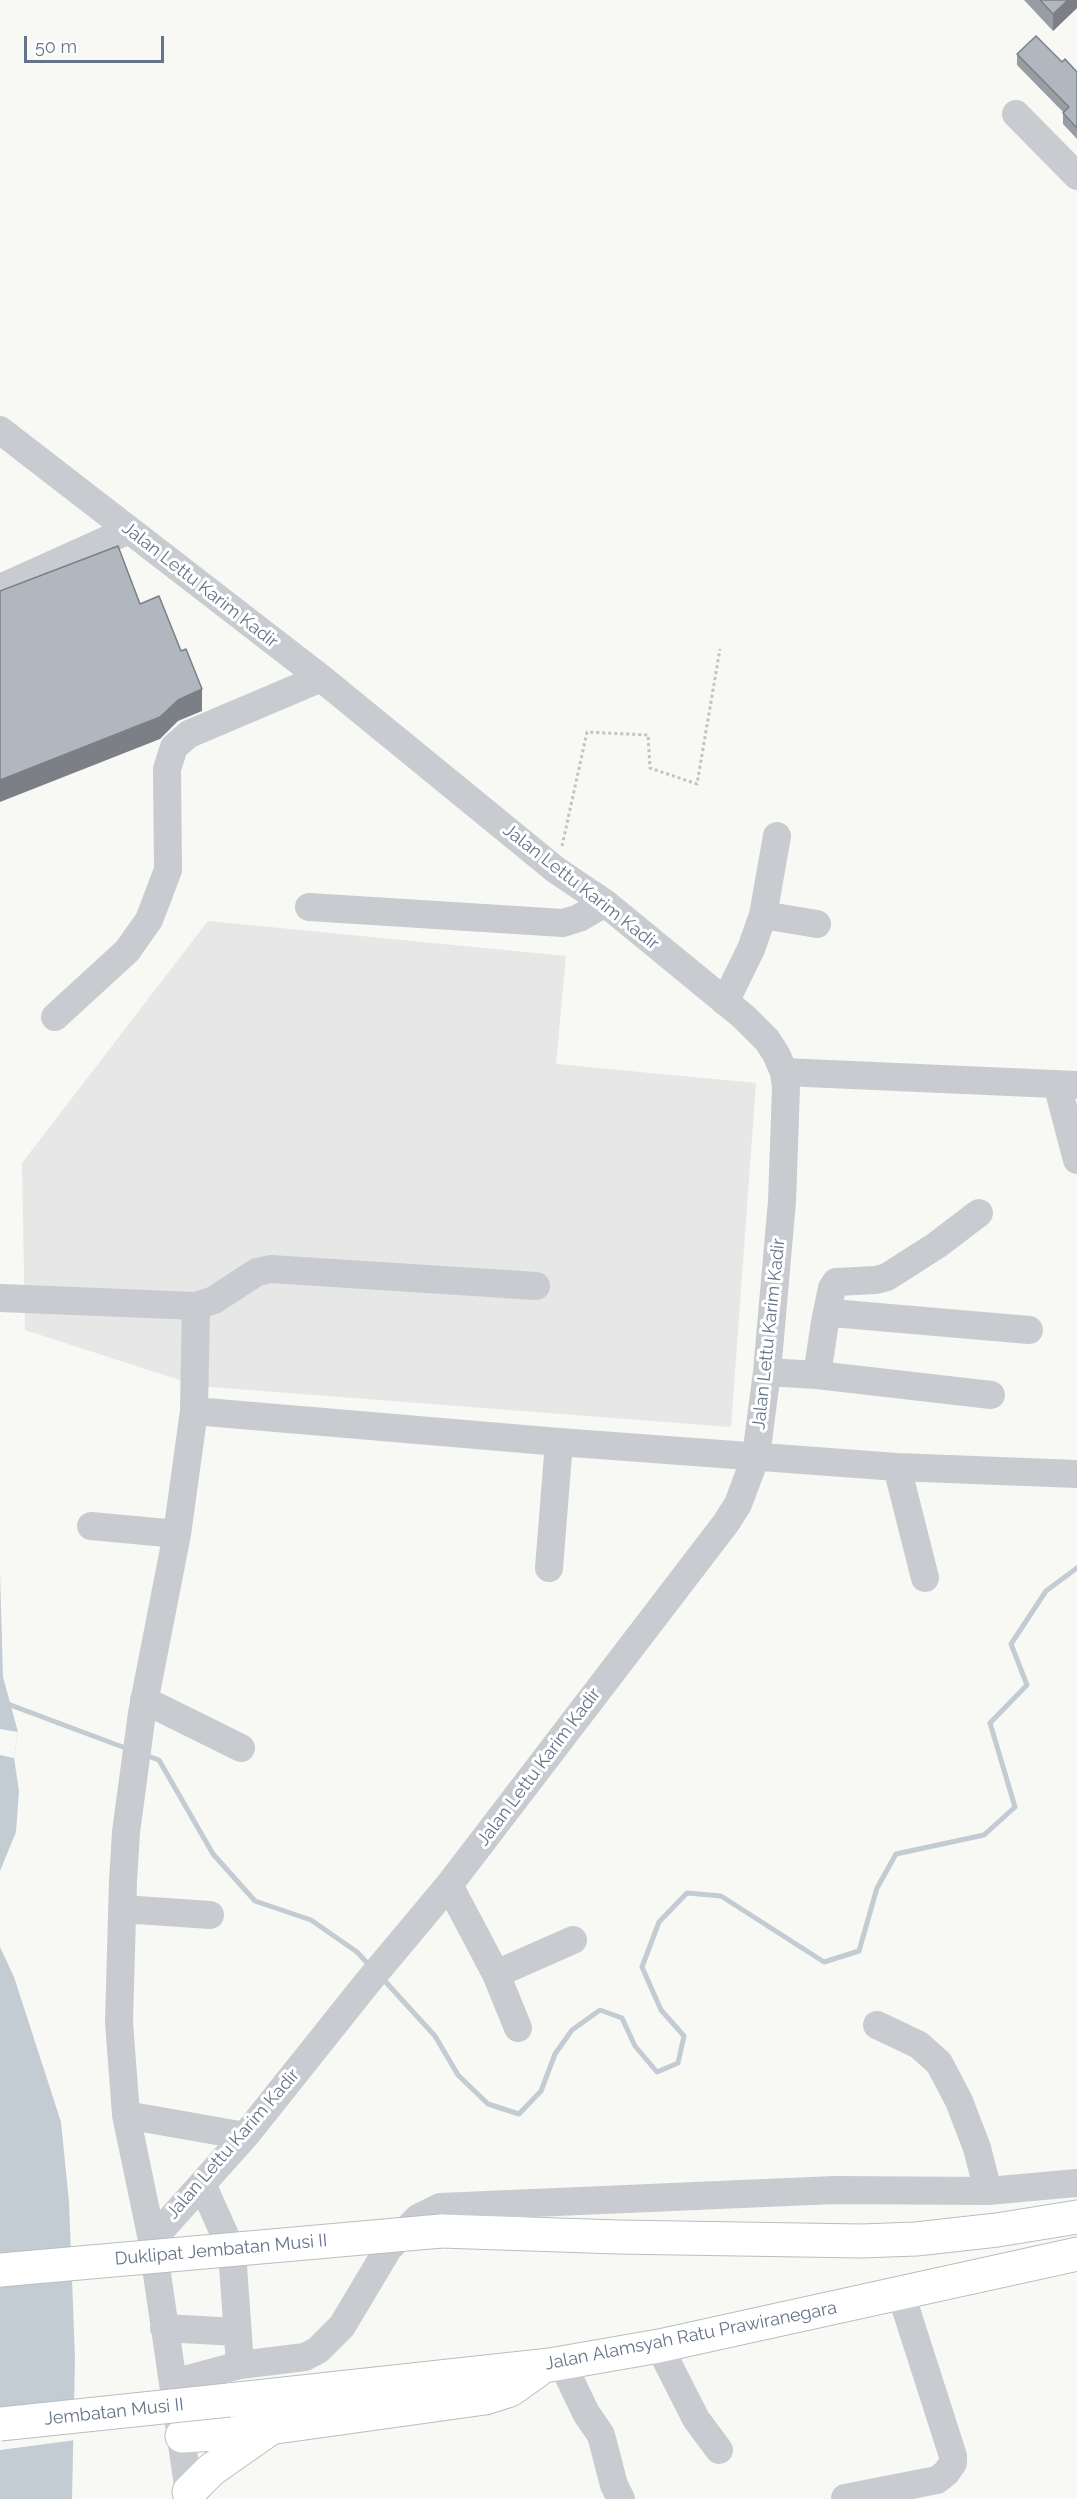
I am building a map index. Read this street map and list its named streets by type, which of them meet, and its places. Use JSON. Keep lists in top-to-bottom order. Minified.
{"streets":{"highway":["Duklipat Jembatan Musi II","Jalan Alamsyah Ratu Prawiranegara","Jembatan Musi II"],"street":["Jalan Lettu Karim Kadir"]},"crossings":[["Jalan Alamsyah Ratu Prawiranegara","Jembatan Musi II"]],"scale_bar":"50 m"}
